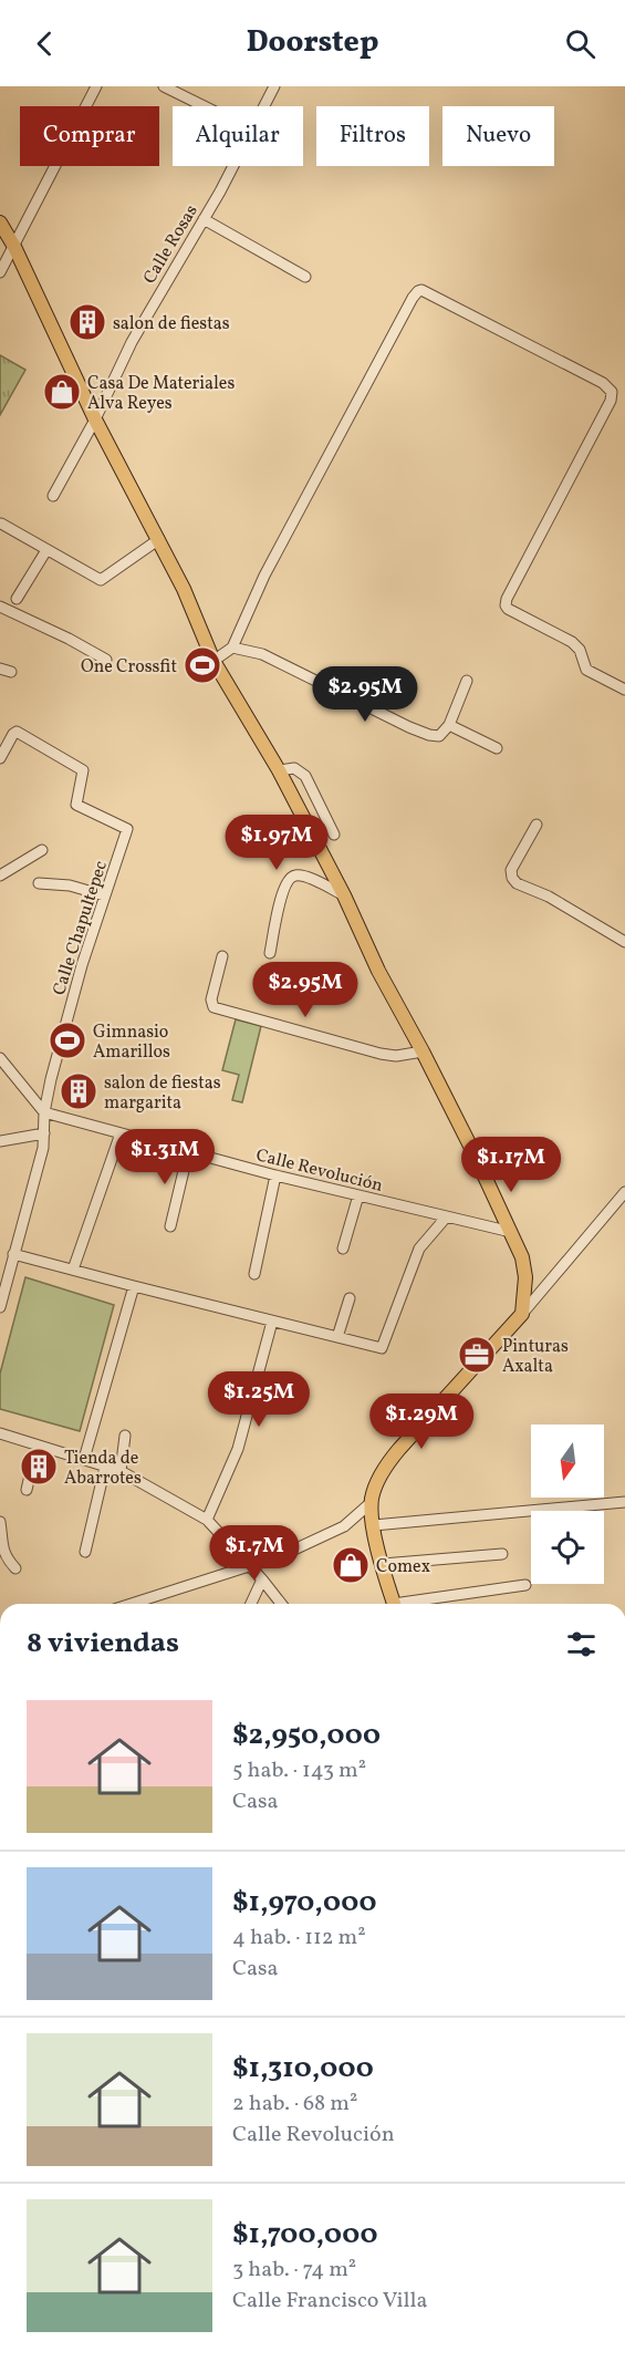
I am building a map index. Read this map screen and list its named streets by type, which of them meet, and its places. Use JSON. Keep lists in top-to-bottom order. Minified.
{"streets":{"street":["Calle Rosas","Calle Chapultepec","Calle Revolución"]},"crossings":[["Calle Chapultepec","Calle Revolución"]],"places":{"building":["salon de fiestas","salon de fiestas margarita","Tienda de Abarrotes"],"shop":["Casa De Materiales Alva Reyes","Comex"],"sports":["One Crossfit","Gimnasio Amarillos"],"office":["Pinturas Axalta"]},"north":"bottom","page":{"header":"Doorstep","chip":["Comprar","Alquilar","Filtros","Nuevo"],"price":["$2.95M","$1.97M","$2.95M","$1.31M","$1.17M","$1.25M","$1.29M","$1.7M"],"heading":"8 viviendas","list":[{"name":"$2,950,000","note":"5 hab. · 143 m² · Casa"},{"name":"$1,970,000","note":"4 hab. · 112 m² · Casa"},{"name":"$1,310,000","note":"2 hab. · 68 m² · Calle Revolución"},{"name":"$1,700,000","note":"3 hab. · 74 m² · Calle Francisco Villa"}]}}
